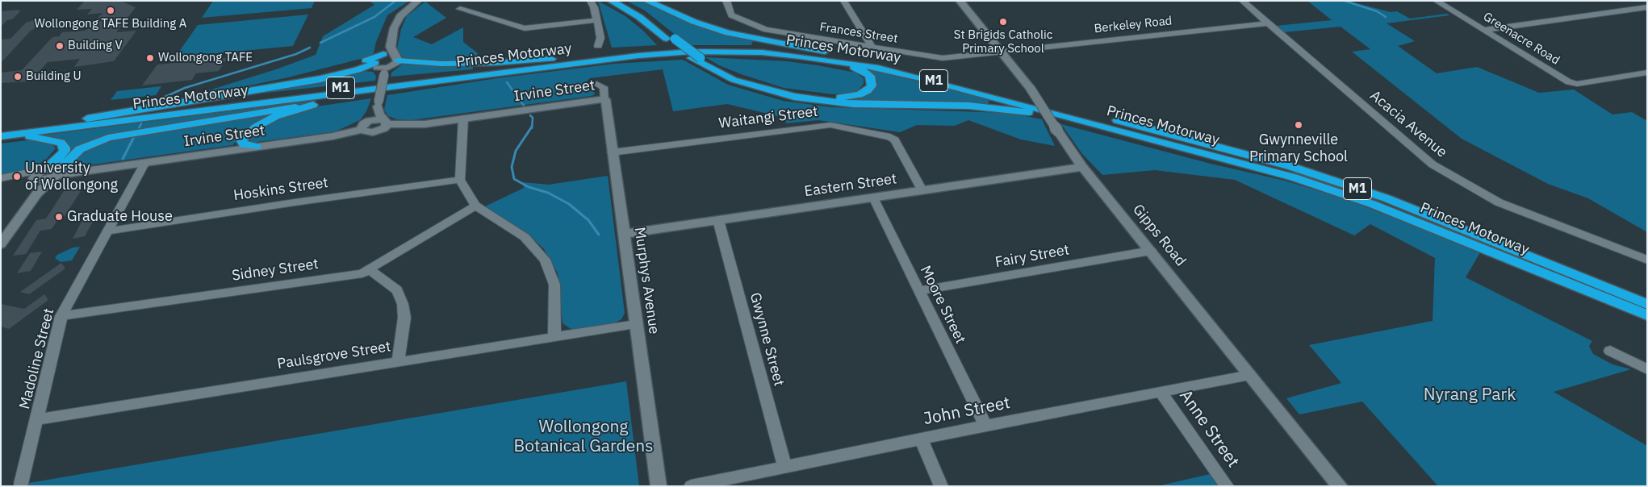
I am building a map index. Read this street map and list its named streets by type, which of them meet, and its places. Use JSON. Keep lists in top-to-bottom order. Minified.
{"streets":{"highway":["Princes Motorway","M1"],"main road":["Irvine Street","Eastern Street","Gipps Road","Murphys Avenue"],"street":["Berkeley Road","Frances Street","Greenacre Road","Waitangi Street","Acacia Avenue","Hoskins Street","Fairy Street","Sidney Street","Moore Street","Gwynne Street","Paulsgrove Street","Madoline Street","John Street","Anne Street"]},"crossings":[["Berkeley Road","Frances Street"],["Berkeley Road","Acacia Avenue"],["Berkeley Road","Gipps Road"],["Frances Street","Gipps Road"],["Irvine Street","Murphys Avenue"],["Irvine Street","Madoline Street"],["Waitangi Street","Eastern Street"],["Waitangi Street","Murphys Avenue"],["Eastern Street","Gipps Road"],["Eastern Street","Murphys Avenue"],["Eastern Street","Moore Street"],["Eastern Street","Gwynne Street"],["Hoskins Street","Madoline Street"],["Gipps Road","Fairy Street"],["Gipps Road","John Street"],["Fairy Street","Moore Street"],["Sidney Street","Madoline Street"],["Murphys Avenue","Paulsgrove Street"],["Moore Street","John Street"],["Gwynne Street","John Street"],["Paulsgrove Street","Madoline Street"],["John Street","Anne Street"]],"parks":["Nyrang Park","Wollongong Botanical Gardens"],"places":["Wollongong TAFE Building A","St Brigids Catholic Primary School","Building V","Wollongong TAFE","Building U","Gwynneville Primary School","University of Wollongong","Graduate House"]}
